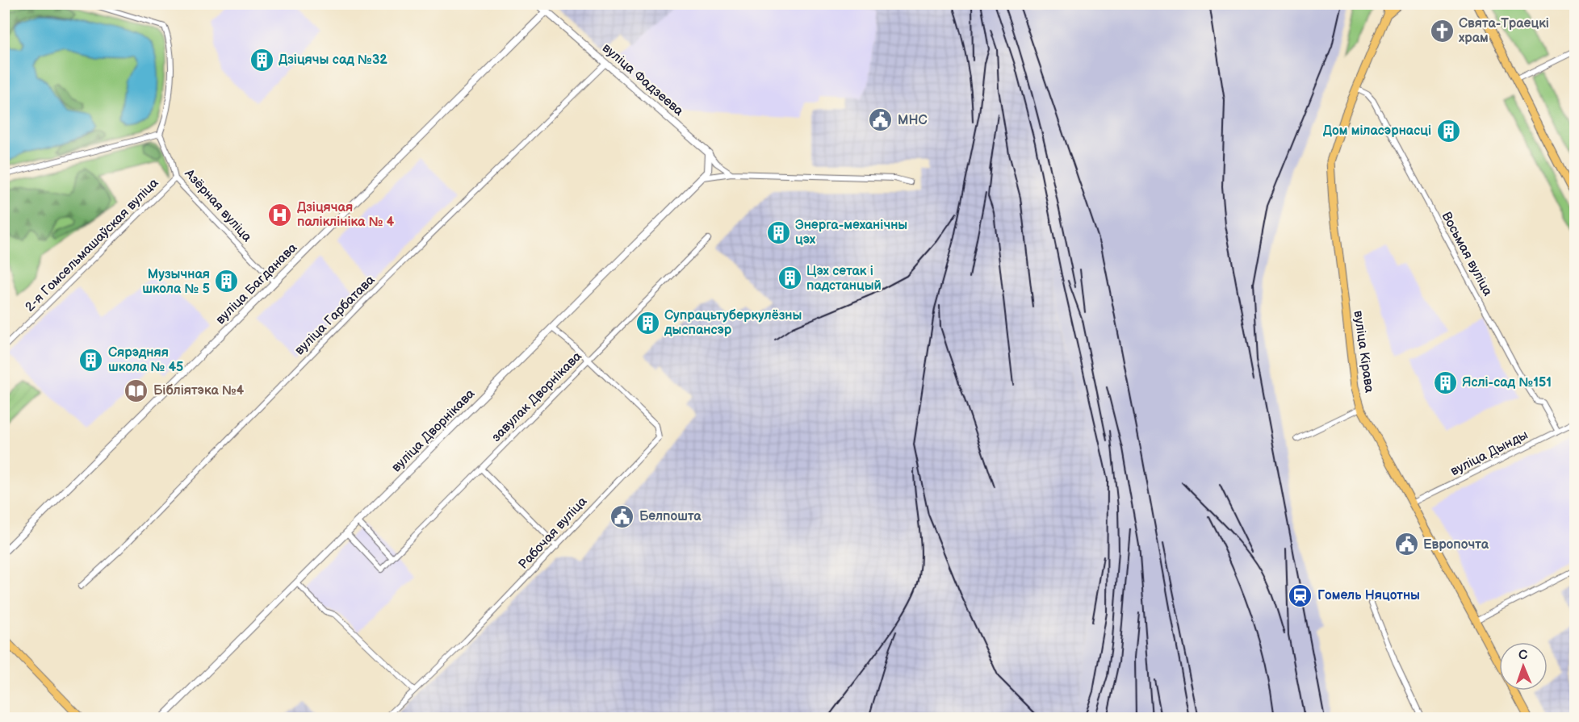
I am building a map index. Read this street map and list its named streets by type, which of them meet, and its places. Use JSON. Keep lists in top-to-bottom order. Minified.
{"streets":{"main road":["вуліца Кірава"],"street":["вуліца Фадзеева","Азёрная вуліца","2-я Гомсельмашаўская вуліца","Восьмая вуліца","вуліца Багданава","вуліца Гарбатава","завулак Дворнікава","вуліца Дворнікава","вуліца Дынды","Рабочая вуліца"]},"crossings":[["вуліца Фадзеева","вуліца Багданава"],["вуліца Фадзеева","вуліца Гарбатава"],["Азёрная вуліца","2-я Гомсельмашаўская вуліца"],["Азёрная вуліца","вуліца Багданава"],["Восьмая вуліца","вуліца Кірава"],["Восьмая вуліца","вуліца Дынды"],["вуліца Кірава","вуліца Дынды"],["завулак Дворнікава","вуліца Дворнікава"],["завулак Дворнікава","Рабочая вуліца"]],"places":{"church":["Свята-Траецкі храм"],"building":["Дзіцячы сад №32","Дом міласэрнасці","Энерга-механічны цэх","Цэх сетак і падстанцый","Музычная школа № 5","Супрацьтуберкулёзны дыспансэр","Сярэдняя школа № 45","Яслі-сад №151"],"public building":["МНС","Белпошта","Европочта"],"hospital":["Дзіцячая паліклініка № 4"],"library":["Бібліятэка №4"],"station":["Гомель Няцотны"]},"north":"top"}
